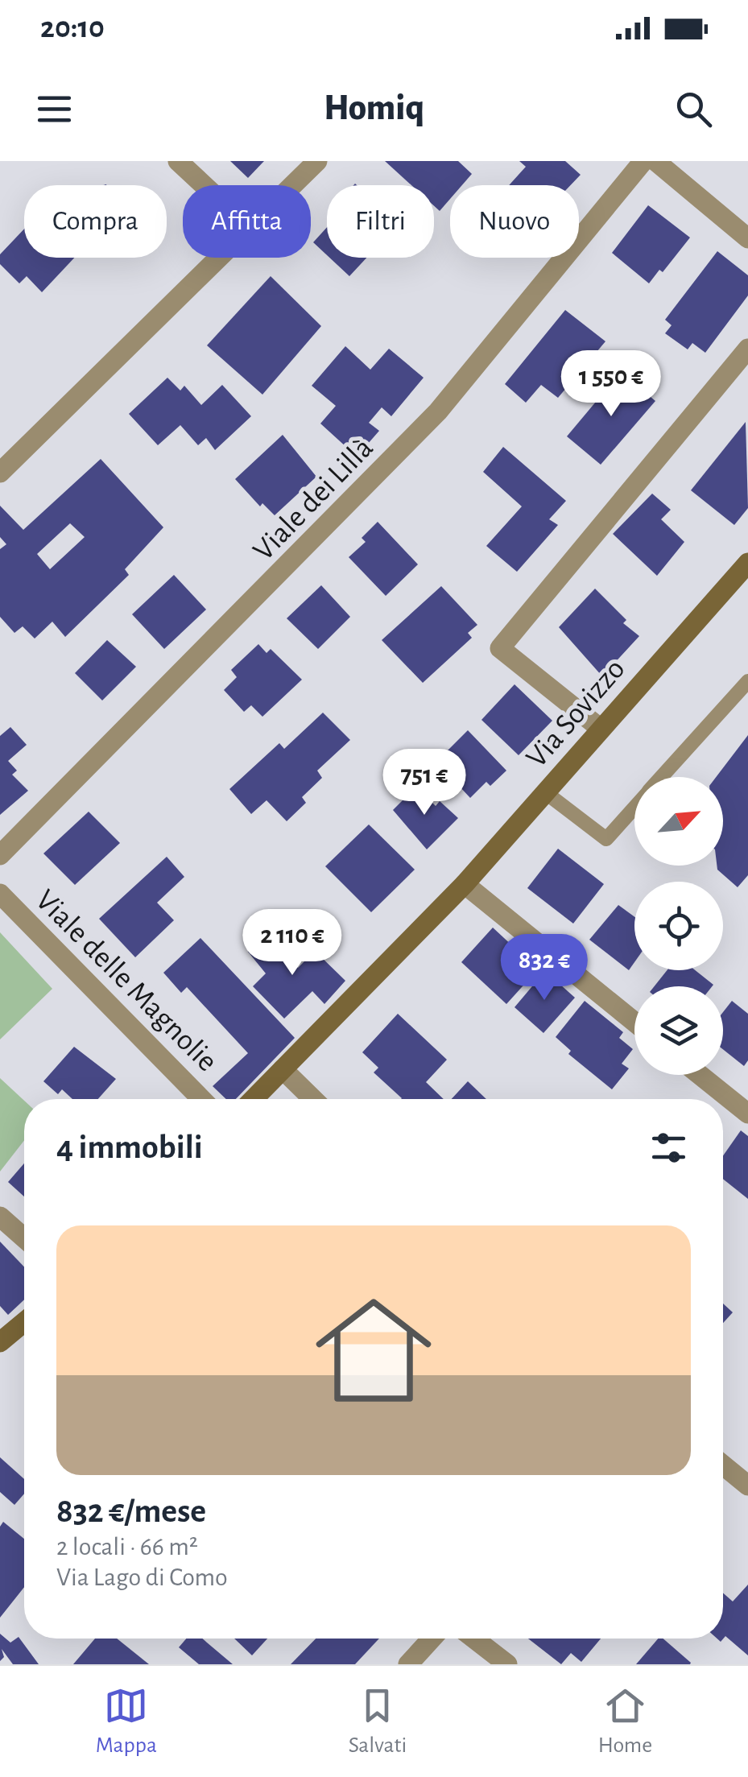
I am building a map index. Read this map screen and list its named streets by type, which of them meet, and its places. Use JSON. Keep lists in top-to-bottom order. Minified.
{"streets":{"street":["Viale dei Lillà","Via Sovizzo","Viale delle Magnolie"]},"north":"top right","page":{"status":"20:10","header":"Homiq","chip":["Compra","Affitta","Filtri","Nuovo"],"price":["1 550 €","751 €","2 110 €","832 €"],"heading":"4 immobili","list":[{"name":"832 €/mese","note":"2 locali · 66 m² · Via Lago di Como"}],"tabs":["Mappa","Salvati","Home"]}}
